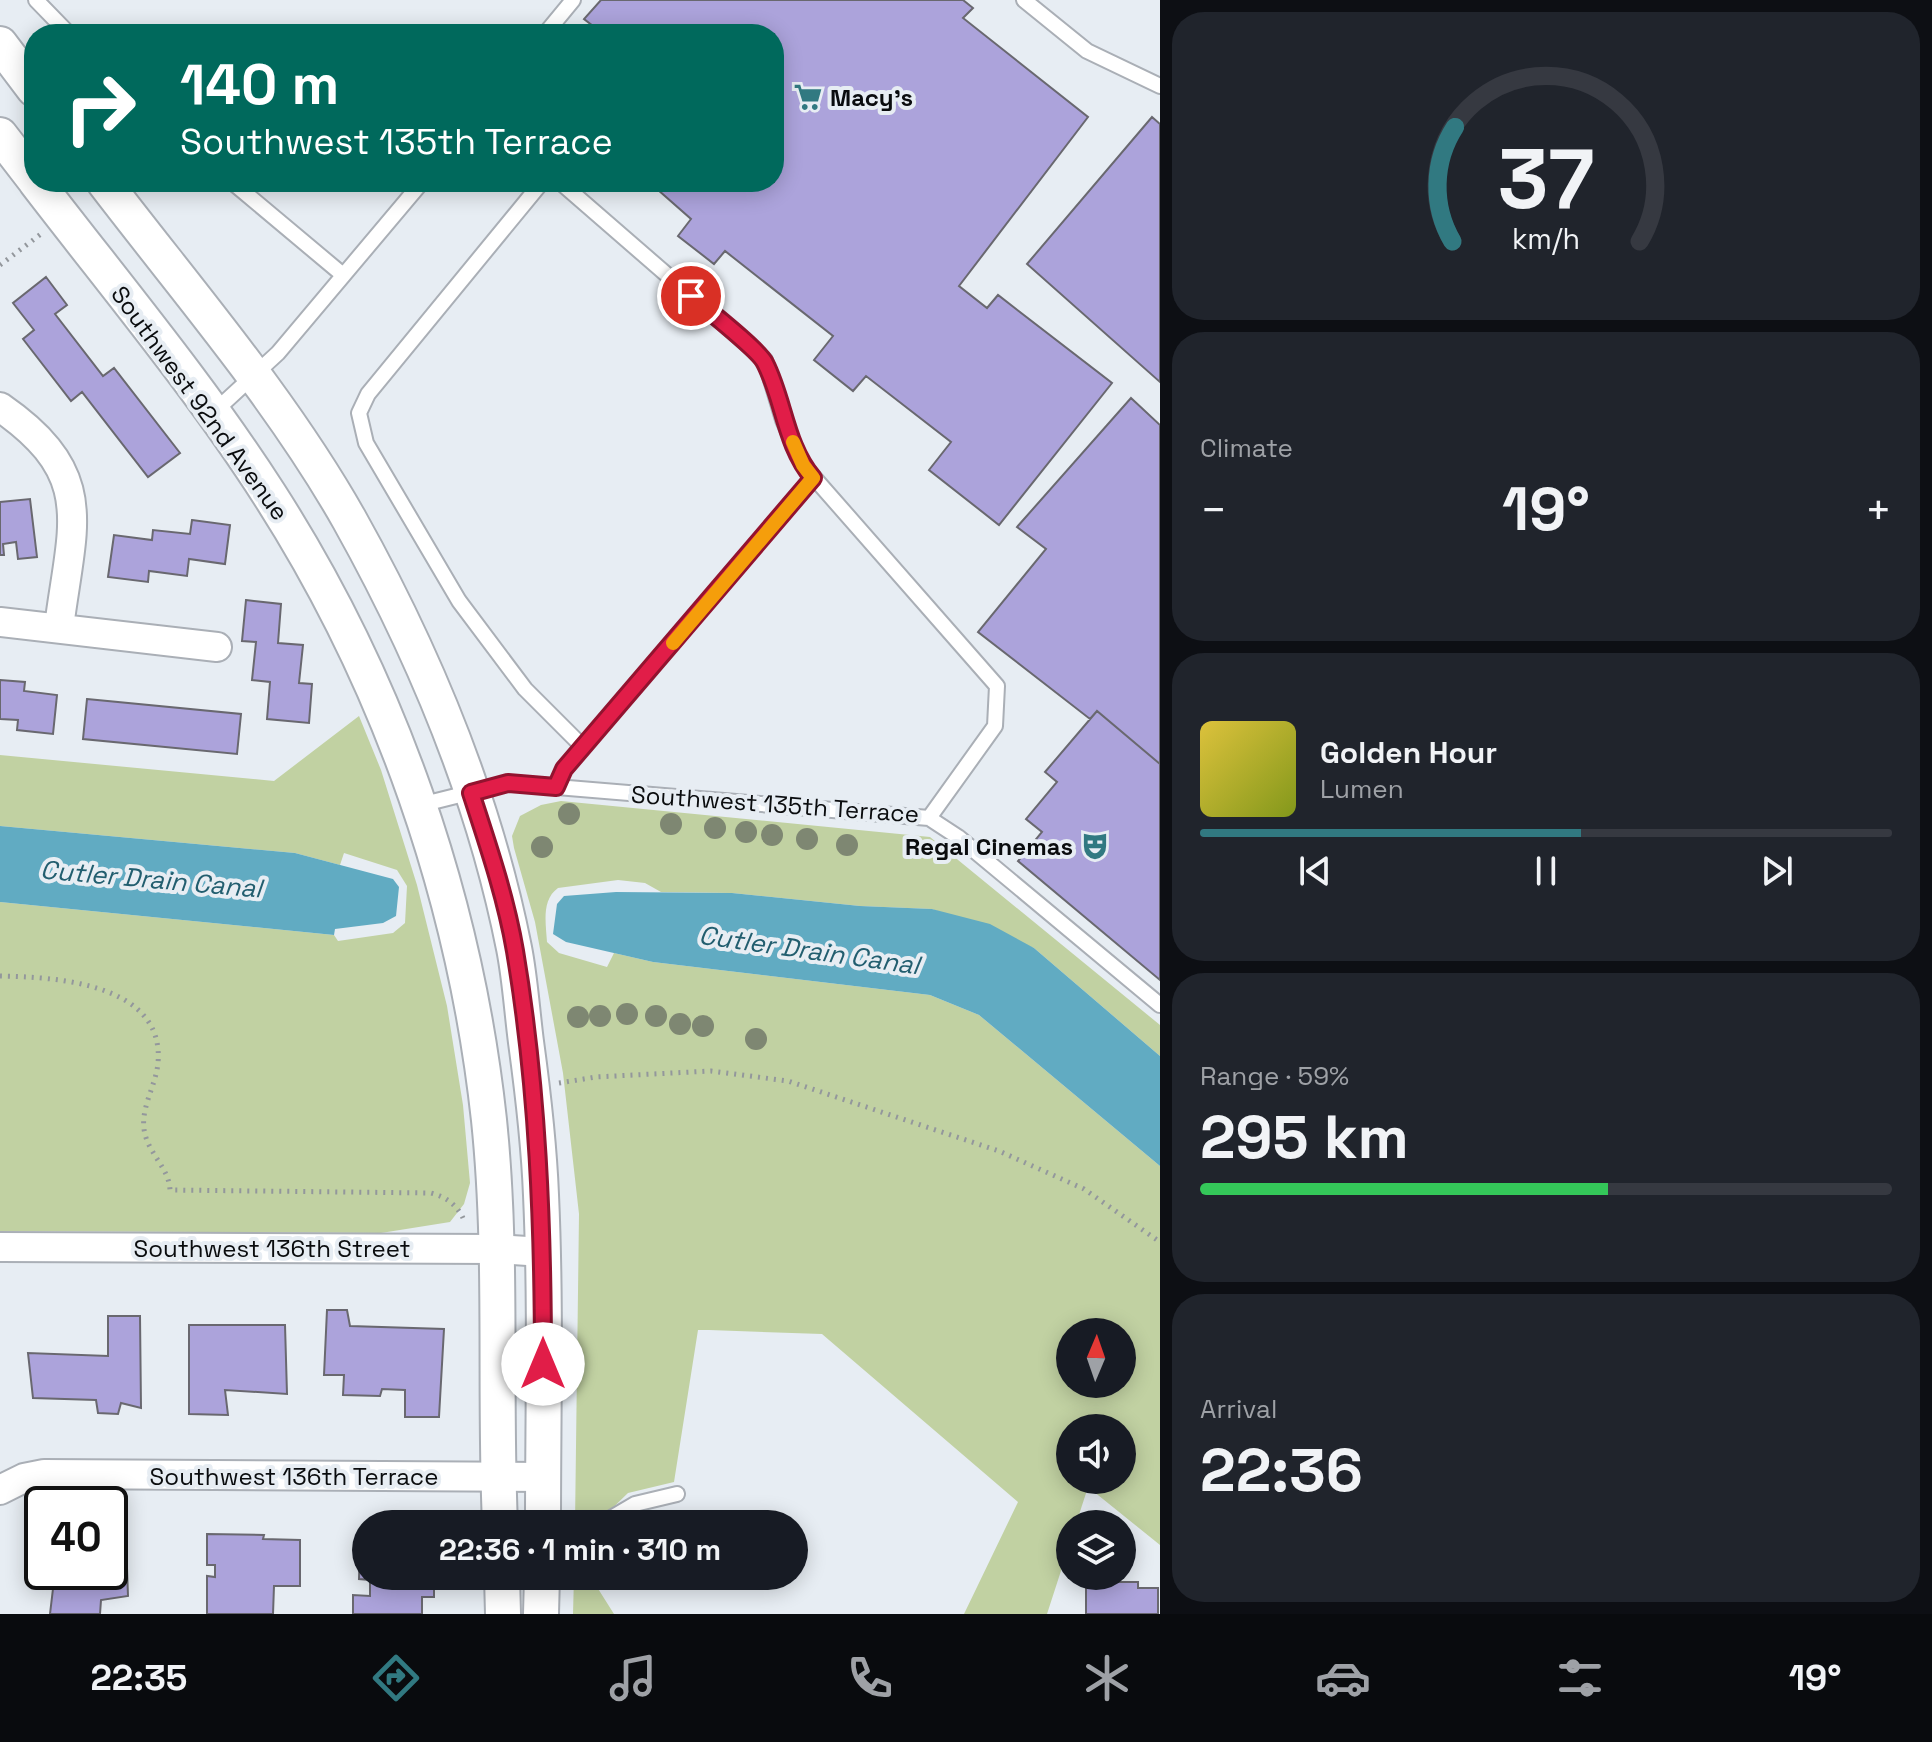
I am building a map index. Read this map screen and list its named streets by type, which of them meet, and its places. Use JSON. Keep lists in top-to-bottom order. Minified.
{"streets":{"street":["Southwest 92nd Avenue","Southwest 136th Street","Southwest 136th Terrace"],"lane":["Southwest 135th Terrace"]},"crossings":[["Southwest 92nd Avenue","Southwest 135th Terrace"],["Southwest 92nd Avenue","Southwest 136th Street"],["Southwest 92nd Avenue","Southwest 136th Terrace"]],"water":["Cutler Drain Canal"],"places":{"supermarket":["Macy's"],"theatre":["Regal Cinemas"]},"north":"top","page":{"turn":["140 m","Southwest 135th Terrace"],"tile":["Climate",["Range · 59%","295 km"],["Arrival","22:36"]],"heat":["−","19°","+"],"song":["Golden Hour","Lumen"],"limit":"40","trip":"22:36 · 1 min · 310 m","tabs":["22:35","19°"],"gauge":["37","km/h"]}}
